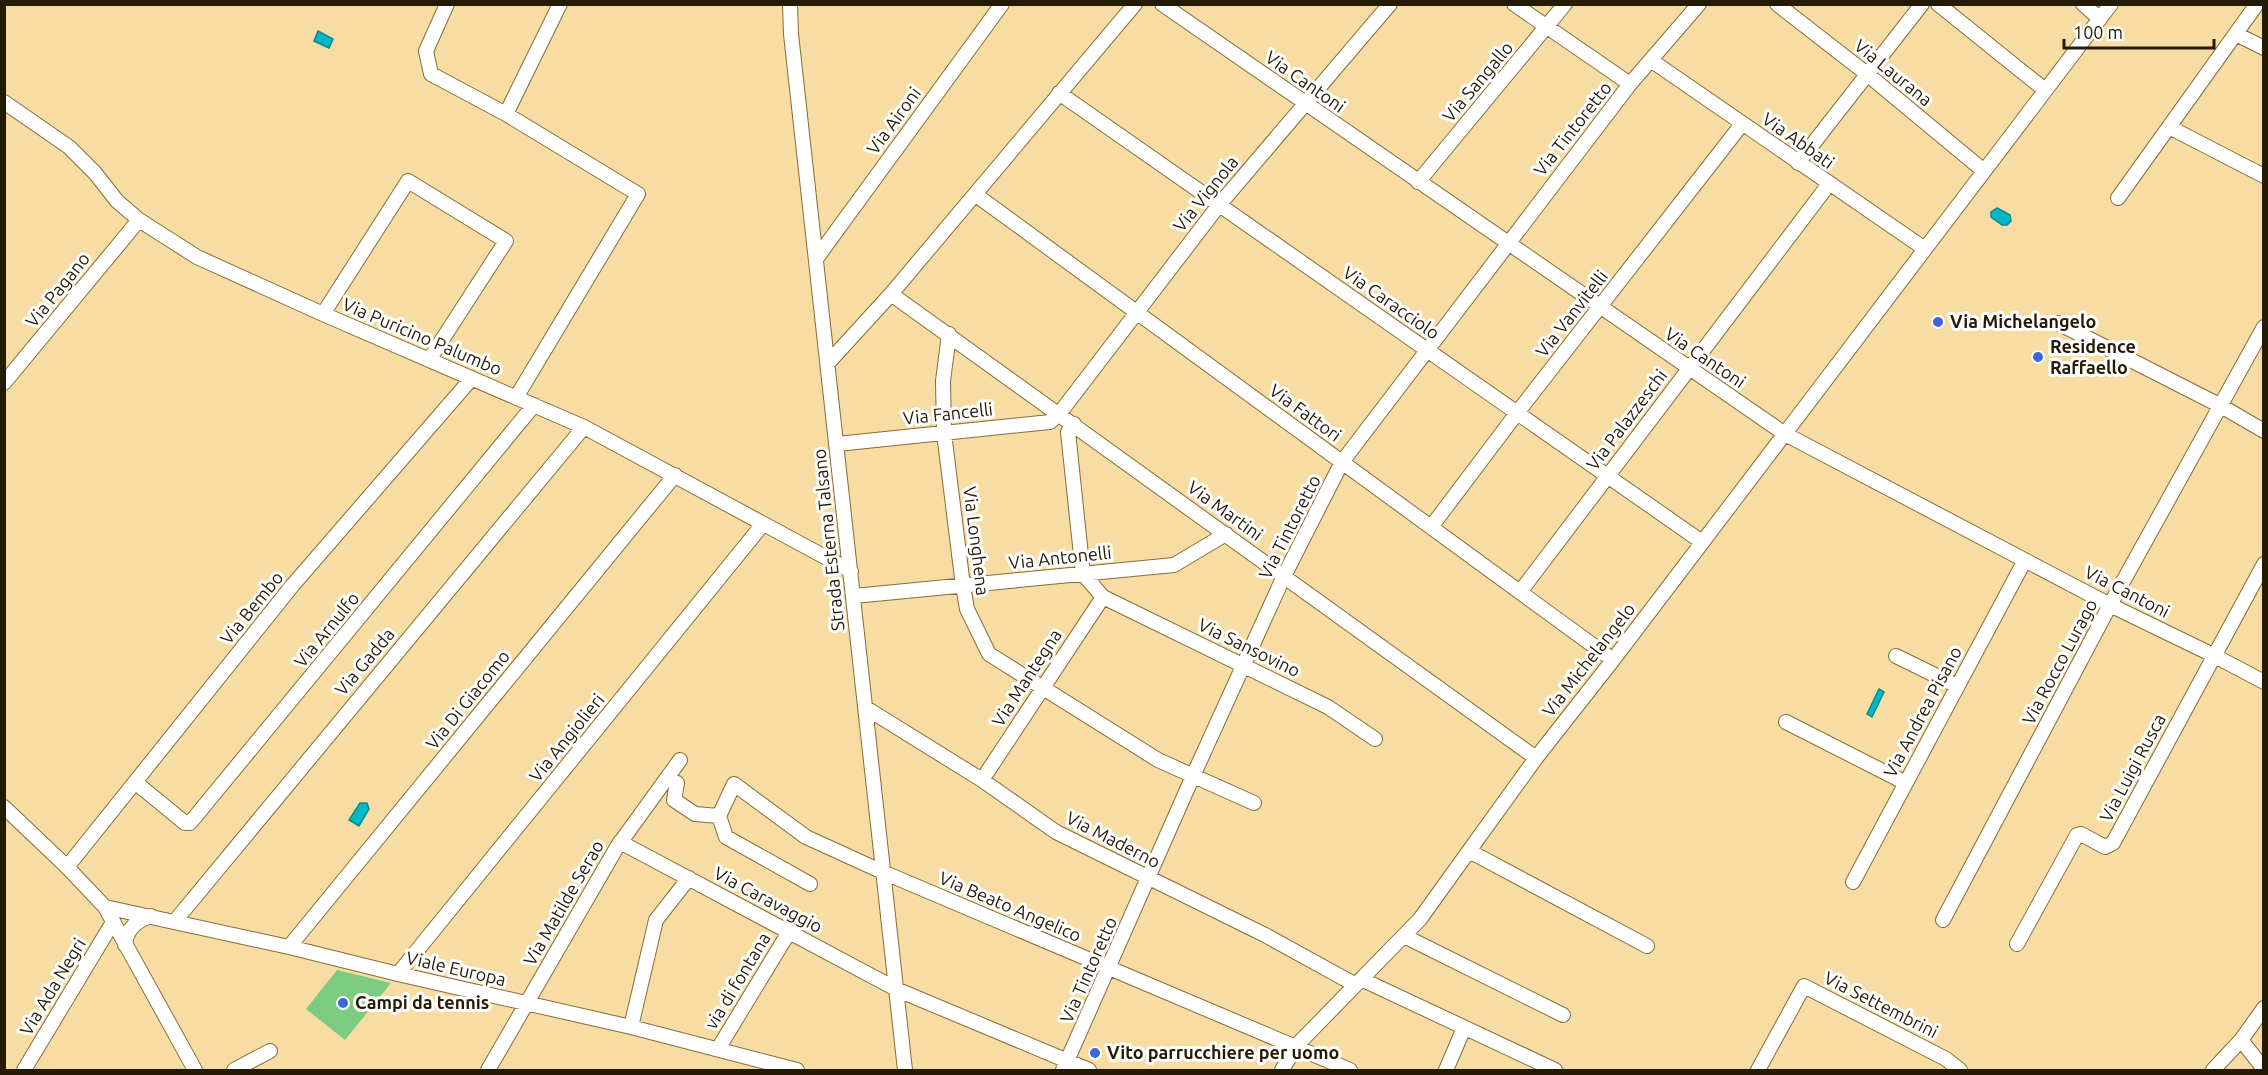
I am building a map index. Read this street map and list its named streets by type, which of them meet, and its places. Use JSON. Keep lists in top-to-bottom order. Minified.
{"streets":{"street":["Via Laurana","Via Cantoni","Via Sangallo","Via Aironi","Via Tintoretto","Via Abbati","Via Vignola","Via Pagano","Via Caracciolo","Via Vanvitelli","Via Puricino Palumbo","Via Fattori","Via Fancelli","Via Palazzeschi","Via Martini","Strada Esterna Talsano","Via Longhena","Via Antonelli","Via Bembo","Via Arnulfo","Via Sansovino","Via Michelangelo","Via Gadda","Via Rocco Lurago","Via Mantegna","Via Di Giacomo","Via Andrea Pisano","Via Angiolieri","Via Luigi Rusca","Via Maderno","Via Caravaggio","Via Matilde Serao","Via Beato Angelico","Viale Europa","via di fontana","Via Ada Negri","Via Settembrini"]},"crossings":[["Via Laurana","Via Michelangelo"],["Via Cantoni","Via Sangallo"],["Via Cantoni","Via Tintoretto"],["Via Cantoni","Via Vignola"],["Via Cantoni","Via Vanvitelli"],["Via Cantoni","Via Palazzeschi"],["Via Cantoni","Via Michelangelo"],["Via Cantoni","Via Rocco Lurago"],["Via Cantoni","Via Andrea Pisano"],["Via Cantoni","Via Luigi Rusca"],["Via Aironi","Strada Esterna Talsano"],["Via Tintoretto","Via Abbati"],["Via Tintoretto","Via Caracciolo"],["Via Tintoretto","Via Fattori"],["Via Tintoretto","Via Martini"],["Via Tintoretto","Via Longhena"],["Via Tintoretto","Via Sansovino"],["Via Tintoretto","Via Maderno"],["Via Tintoretto","Via Caravaggio"],["Via Tintoretto","Via Beato Angelico"],["Via Abbati","Via Vanvitelli"],["Via Abbati","Via Palazzeschi"],["Via Abbati","Via Michelangelo"],["Via Vignola","Via Caracciolo"],["Via Vignola","Via Fattori"],["Via Vignola","Via Fancelli"],["Via Vignola","Via Martini"],["Via Pagano","Via Puricino Palumbo"],["Via Caracciolo","Via Vanvitelli"],["Via Caracciolo","Via Palazzeschi"],["Via Caracciolo","Via Michelangelo"],["Via Vanvitelli","Via Fattori"],["Via Puricino Palumbo","Strada Esterna Talsano"],["Via Puricino Palumbo","Via Bembo"],["Via Puricino Palumbo","Via Arnulfo"],["Via Puricino Palumbo","Via Gadda"],["Via Puricino Palumbo","Via Di Giacomo"],["Via Puricino Palumbo","Via Angiolieri"],["Via Fattori","Via Palazzeschi"],["Via Fattori","Via Michelangelo"],["Via Fancelli","Via Martini"],["Via Fancelli","Strada Esterna Talsano"],["Via Fancelli","Via Longhena"],["Via Martini","Via Longhena"],["Via Martini","Via Antonelli"],["Via Martini","Via Michelangelo"],["Strada Esterna Talsano","Via Antonelli"],["Strada Esterna Talsano","Via Maderno"],["Strada Esterna Talsano","Via Caravaggio"],["Strada Esterna Talsano","Via Beato Angelico"],["Via Longhena","Via Antonelli"],["Via Longhena","Via Mantegna"],["Via Bembo","Via Arnulfo"],["Via Sansovino","Via Mantegna"],["Via Michelangelo","Via Maderno"],["Via Michelangelo","Via Beato Angelico"],["Via Gadda","Viale Europa"],["Via Mantegna","Via Maderno"],["Via Di Giacomo","Viale Europa"],["Via Angiolieri","Viale Europa"],["Via Caravaggio","Via Matilde Serao"],["Via Caravaggio","via di fontana"],["Via Matilde Serao","Viale Europa"],["Viale Europa","via di fontana"]],"places":["Via Michelangelo","Residence Raffaello","Campi da tennis","Vito parrucchiere per uomo"],"scale_bar":"100 m"}
